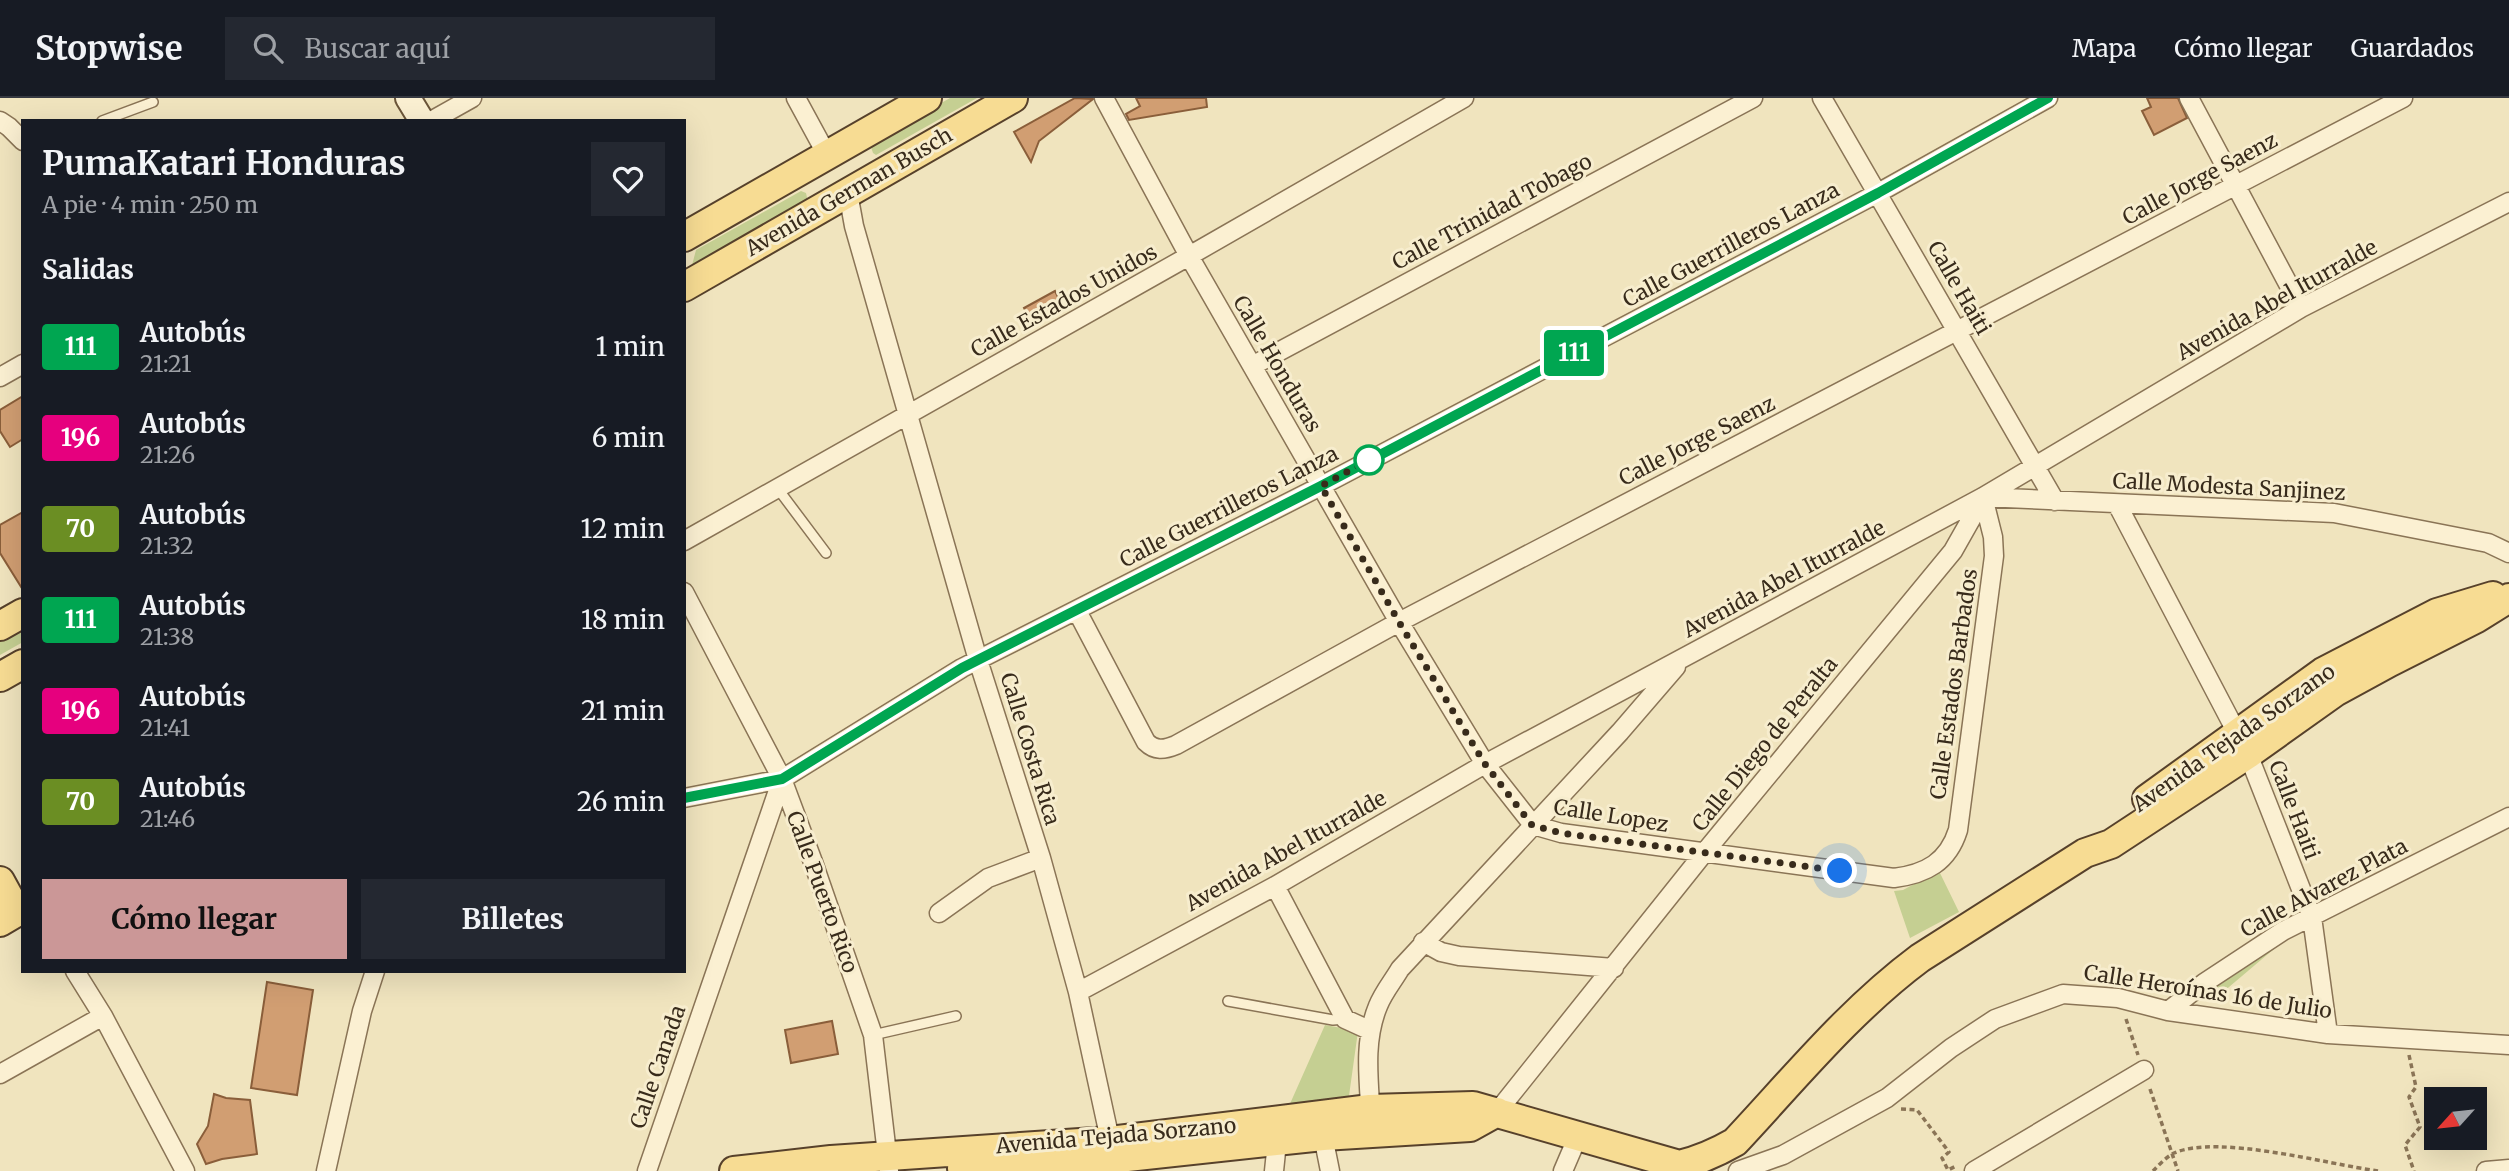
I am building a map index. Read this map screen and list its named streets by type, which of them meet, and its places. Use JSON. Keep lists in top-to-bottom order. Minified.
{"streets":{"main road":["Avenida German Busch","Avenida Tejada Sorzano"],"street":["Calle Jorge Saenz","Calle Trinidad Tobago","Calle Guerrilleros Lanza","Calle Haiti","Avenida Abel Iturralde","Calle Estados Unidos","Calle Honduras","Calle Modesta Sanjinez","Calle Estados Barbados","Calle Diego de Peralta","Calle Costa Rica","Calle Lopez","Calle Alvarez Plata","Calle Puerto Rico","Calle Heroínas 16 de Julio","Calle Canada"]},"crossings":[["Calle Jorge Saenz","Calle Guerrilleros Lanza"],["Calle Jorge Saenz","Calle Haiti"],["Calle Jorge Saenz","Calle Honduras"],["Avenida German Busch","Calle Costa Rica"],["Calle Trinidad Tobago","Calle Honduras"],["Calle Guerrilleros Lanza","Calle Haiti"],["Calle Guerrilleros Lanza","Calle Honduras"],["Calle Guerrilleros Lanza","Calle Costa Rica"],["Calle Guerrilleros Lanza","Calle Puerto Rico"],["Calle Guerrilleros Lanza","Calle Canada"],["Calle Haiti","Avenida Abel Iturralde"],["Calle Haiti","Calle Modesta Sanjinez"],["Calle Haiti","Avenida Tejada Sorzano"],["Calle Haiti","Calle Alvarez Plata"],["Calle Haiti","Calle Heroínas 16 de Julio"],["Avenida Abel Iturralde","Calle Honduras"],["Avenida Abel Iturralde","Calle Modesta Sanjinez"],["Avenida Abel Iturralde","Calle Estados Barbados"],["Avenida Abel Iturralde","Calle Diego de Peralta"],["Avenida Abel Iturralde","Calle Costa Rica"],["Calle Estados Unidos","Calle Honduras"],["Calle Estados Unidos","Calle Costa Rica"],["Calle Honduras","Calle Lopez"],["Calle Modesta Sanjinez","Calle Estados Barbados"],["Calle Modesta Sanjinez","Calle Diego de Peralta"],["Calle Estados Barbados","Calle Diego de Peralta"],["Calle Estados Barbados","Calle Lopez"],["Avenida Tejada Sorzano","Calle Diego de Peralta"],["Avenida Tejada Sorzano","Calle Costa Rica"],["Avenida Tejada Sorzano","Calle Puerto Rico"],["Calle Diego de Peralta","Calle Lopez"],["Calle Alvarez Plata","Calle Heroínas 16 de Julio"],["Calle Puerto Rico","Calle Canada"]],"lines":["bus line 111"],"north":"bottom left","page":{"header":"Stopwise","search":"Buscar aquí","nav":["Mapa","Cómo llegar","Guardados"],"on_map":"111","heading":[["PumaKatari Honduras","A pie · 4 min · 250 m"],"Salidas"],"list":[{"mark":"111","name":"Autobús","note":"21:21","value":"1 min"},{"mark":"196","name":"Autobús","note":"21:26","value":"6 min"},{"mark":"70","name":"Autobús","note":"21:32","value":"12 min"},{"mark":"111","name":"Autobús","note":"21:38","value":"18 min"},{"mark":"196","name":"Autobús","note":"21:41","value":"21 min"},{"mark":"70","name":"Autobús","note":"21:46","value":"26 min"}],"buttons":["Cómo llegar","Billetes"]}}
